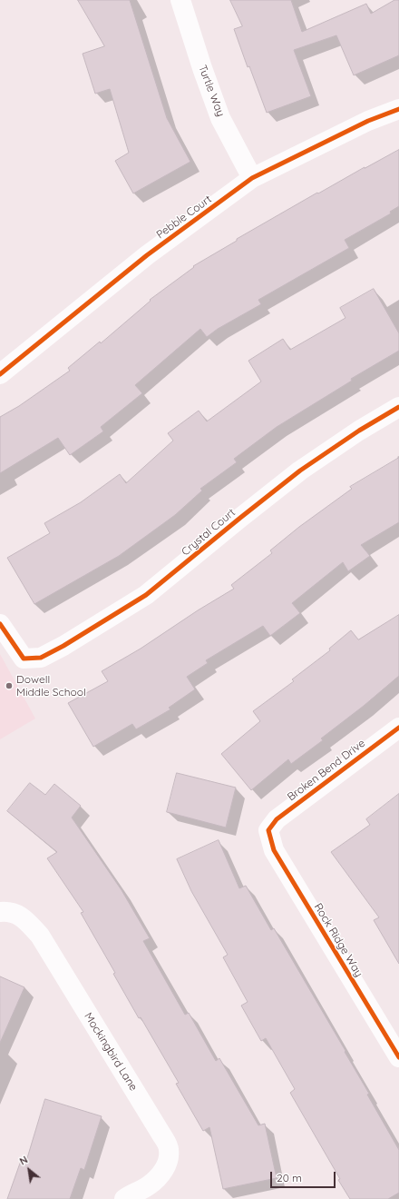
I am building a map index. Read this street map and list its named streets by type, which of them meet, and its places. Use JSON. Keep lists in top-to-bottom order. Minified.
{"streets":{"street":["Turtle Way","Pebble Court","Crystal Court","Broken Bend Drive","Rock Ridge Way","Mockingbird Lane"]},"crossings":[["Turtle Way","Pebble Court"],["Broken Bend Drive","Rock Ridge Way"]],"places":["Dowell Middle School"],"scale_bar":"20 m","north":"top left"}
